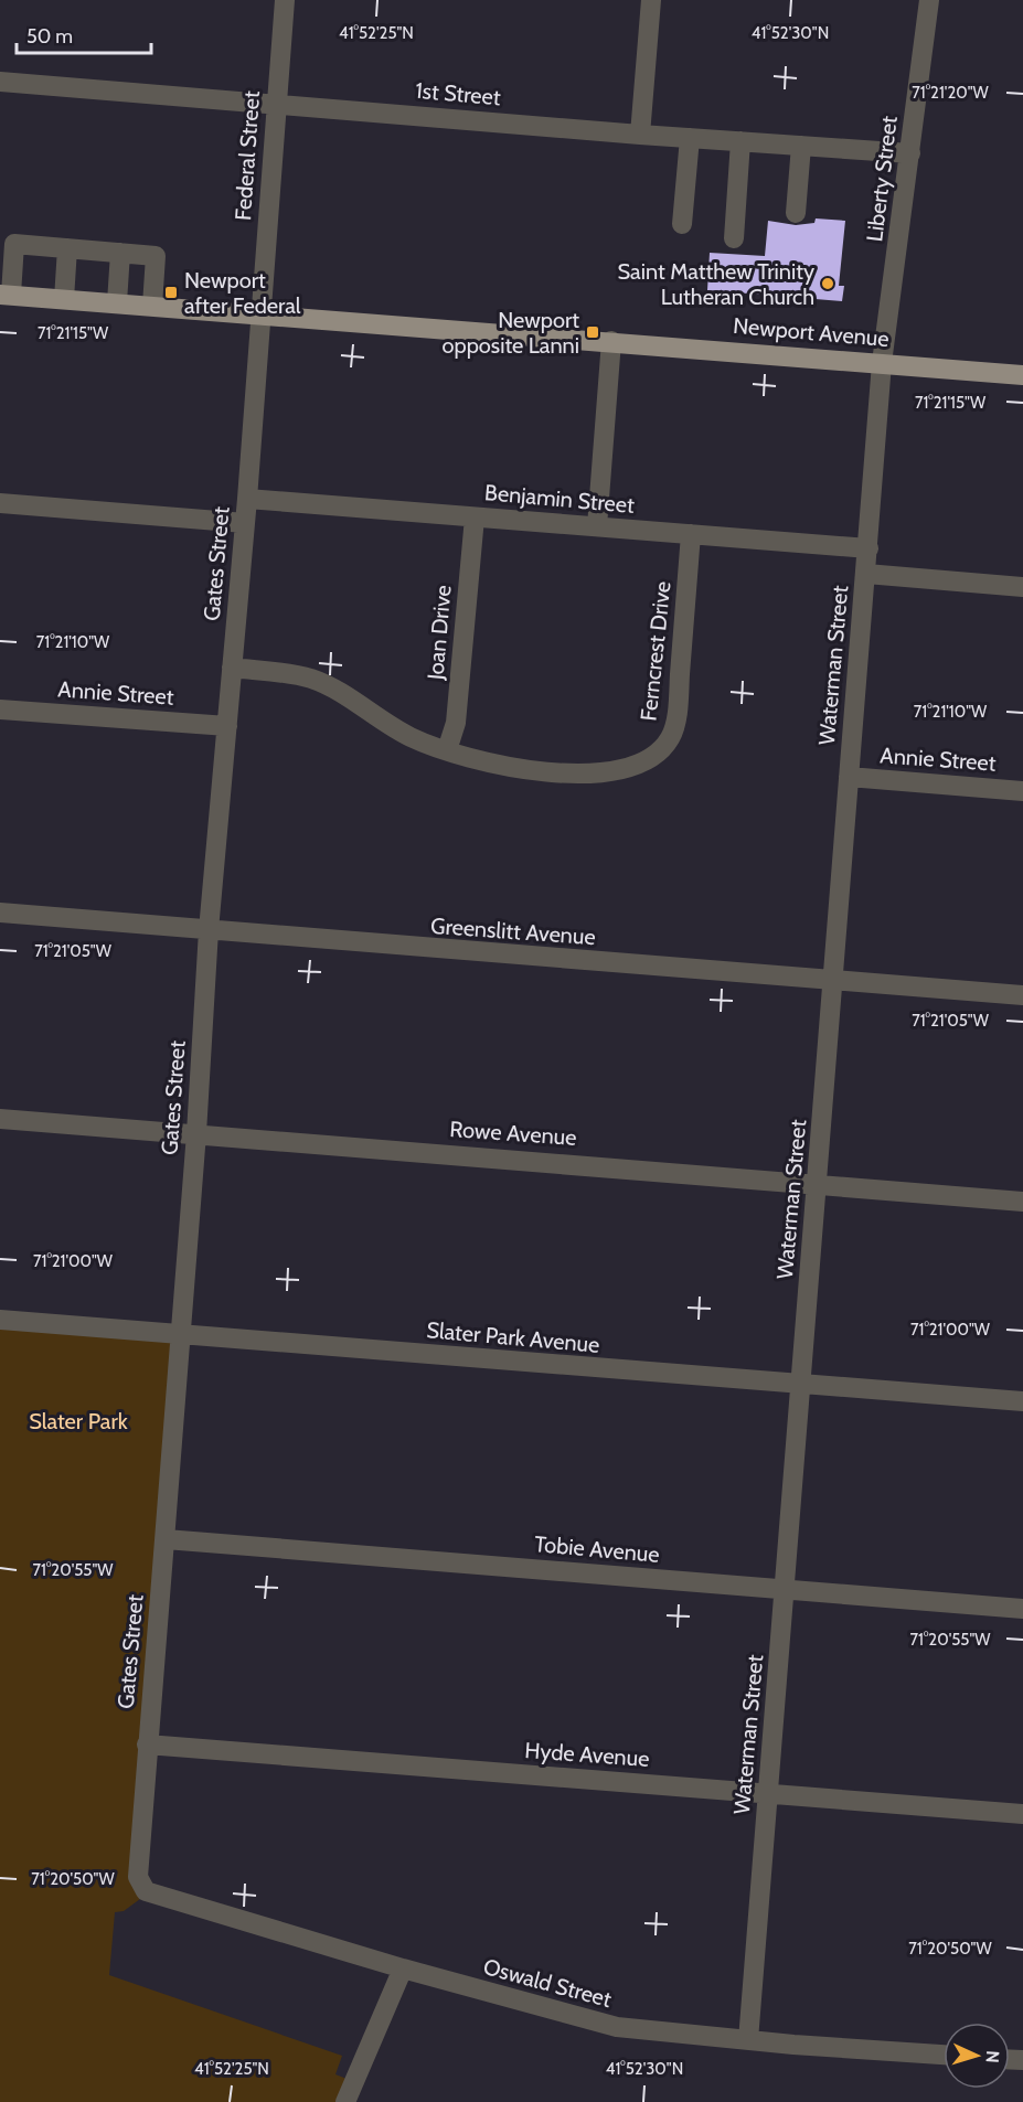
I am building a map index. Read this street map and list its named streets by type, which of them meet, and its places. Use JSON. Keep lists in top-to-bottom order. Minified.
{"streets":{"main road":["Newport Avenue"],"street":["1st Street","Federal Street","Liberty Street","Benjamin Street","Gates Street","Joan Drive","Ferncrest Drive","Waterman Street","Annie Street","Greenslitt Avenue","Rowe Avenue","Slater Park Avenue","Tobie Avenue","Hyde Avenue","Oswald Street"]},"crossings":[["1st Street","Federal Street"],["1st Street","Liberty Street"],["Federal Street","Newport Avenue"],["Federal Street","Gates Street"],["Liberty Street","Newport Avenue"],["Liberty Street","Waterman Street"],["Newport Avenue","Gates Street"],["Newport Avenue","Waterman Street"],["Benjamin Street","Gates Street"],["Benjamin Street","Joan Drive"],["Benjamin Street","Ferncrest Drive"],["Benjamin Street","Waterman Street"],["Gates Street","Ferncrest Drive"],["Gates Street","Annie Street"],["Gates Street","Greenslitt Avenue"],["Gates Street","Rowe Avenue"],["Gates Street","Slater Park Avenue"],["Gates Street","Tobie Avenue"],["Gates Street","Hyde Avenue"],["Gates Street","Oswald Street"],["Joan Drive","Ferncrest Drive"],["Waterman Street","Annie Street"],["Waterman Street","Greenslitt Avenue"],["Waterman Street","Rowe Avenue"],["Waterman Street","Slater Park Avenue"],["Waterman Street","Tobie Avenue"],["Waterman Street","Hyde Avenue"],["Waterman Street","Oswald Street"]],"parks":["Slater Park"],"places":{"other":["Saint Matthew Trinity Lutheran Church"],"transit":["Newport after Federal","Newport opposite Lanni"]},"scale_bar":"50 m","north":"right","coordinates":["41°52'25\"N","41°52'30\"N","71°21'20\"W","71°21'15\"W","71°21'10\"W","71°21'05\"W","71°21'00\"W","71°20'55\"W","71°20'50\"W"]}
